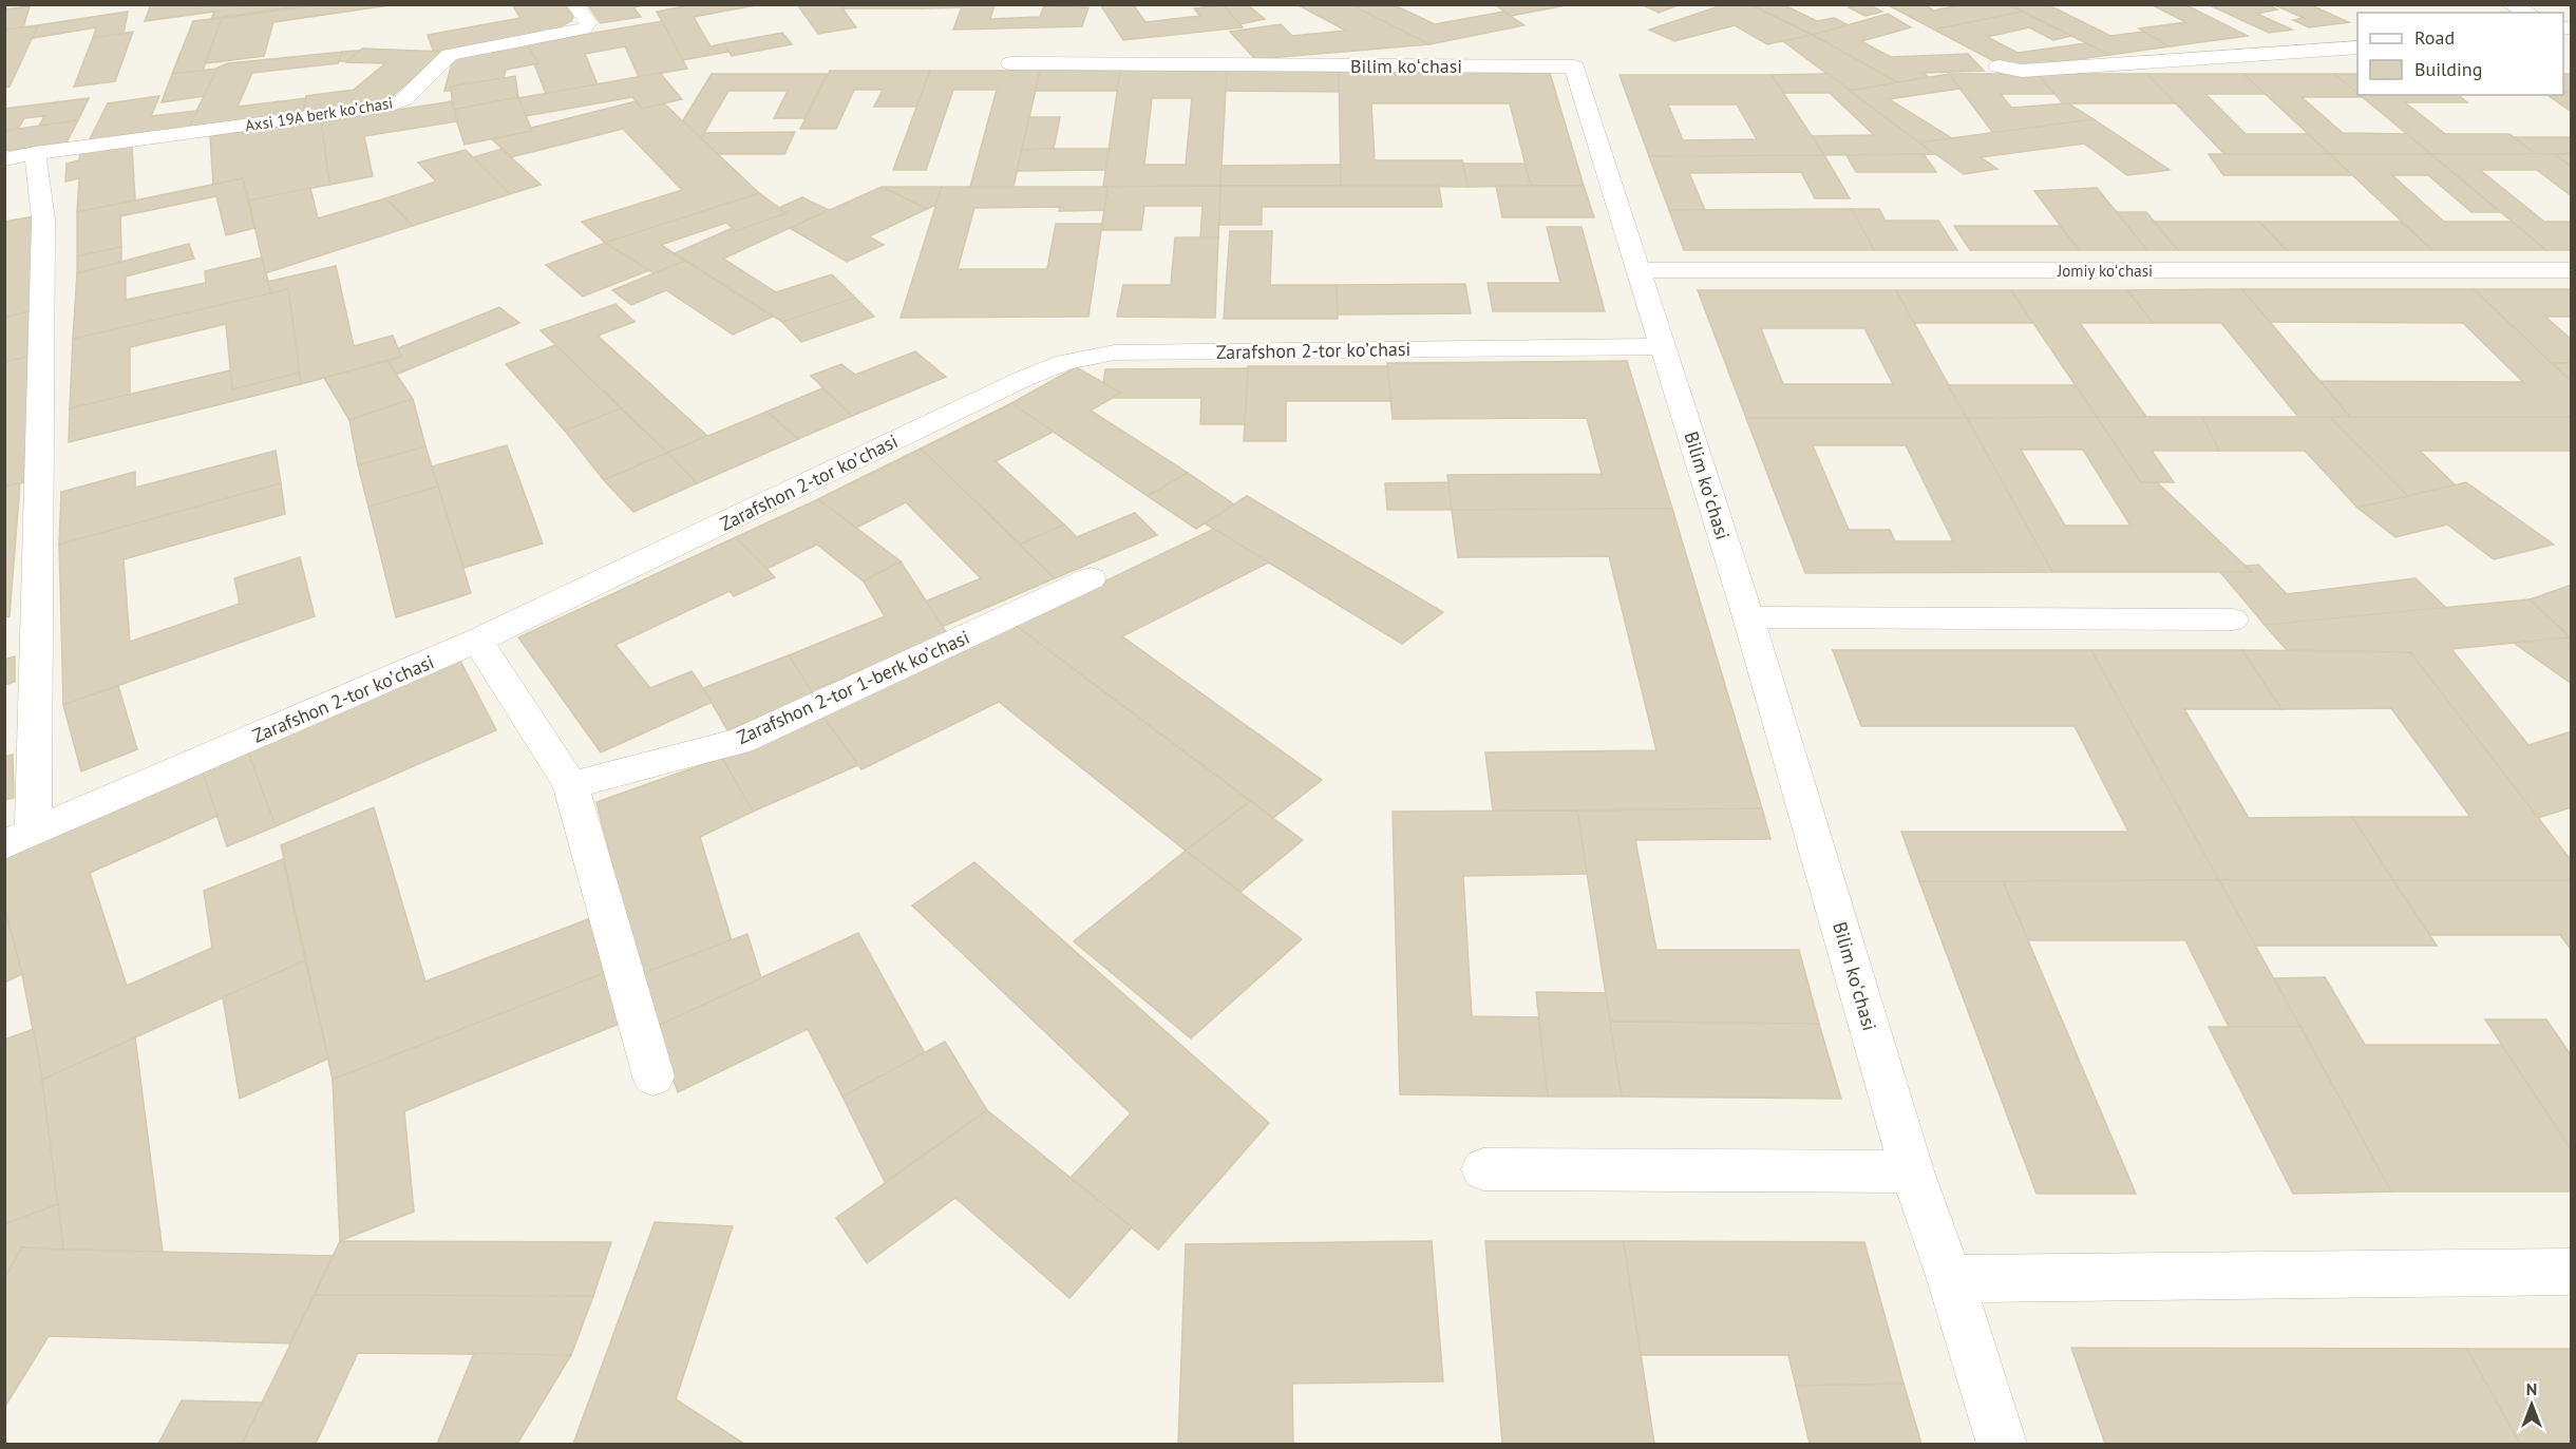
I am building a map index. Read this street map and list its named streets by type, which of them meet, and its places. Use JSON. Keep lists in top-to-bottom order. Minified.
{"streets":{"street":["Bilim koʻchasi","Аxsi 19А berk koʼchasi","Jomiy koʻchasi","Zarafshon 2-tor koʼchasi","Zarafshon 2-tor 1-berk koʼchasi"]},"crossings":[["Bilim koʻchasi","Jomiy koʻchasi"],["Bilim koʻchasi","Zarafshon 2-tor koʼchasi"]],"legend":["Road","Building"],"north":"top"}
